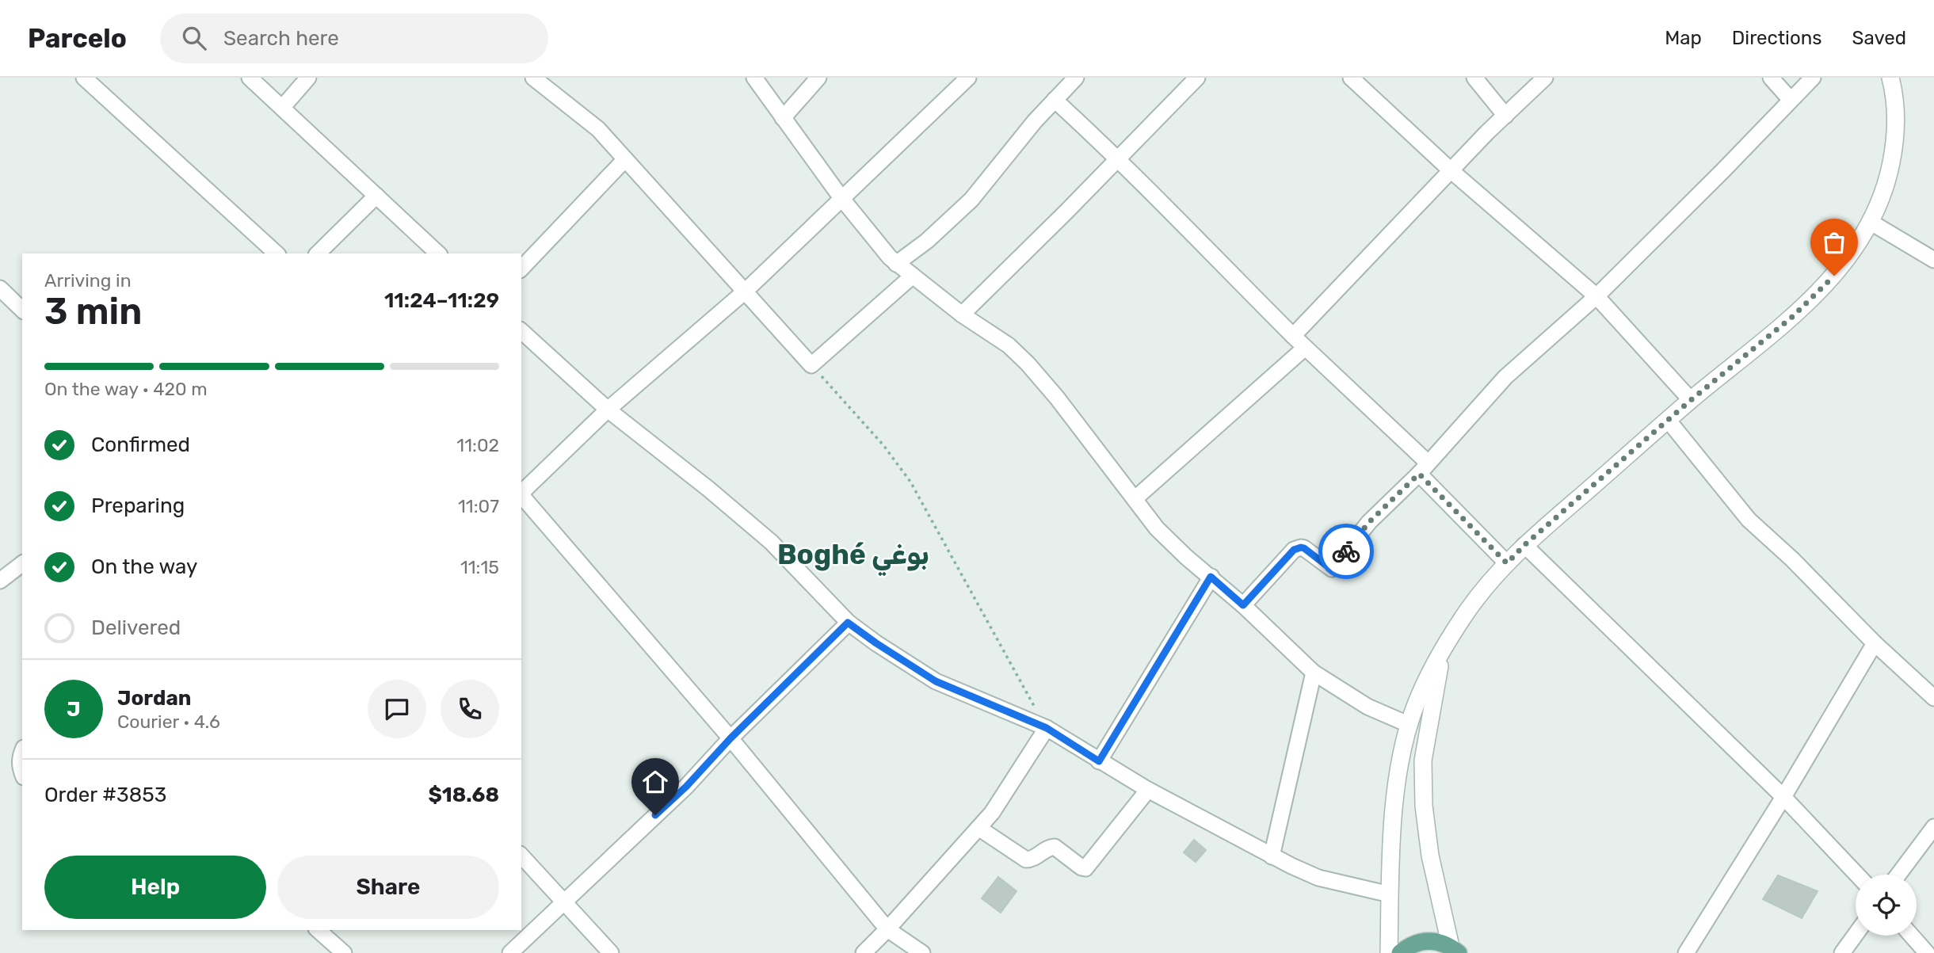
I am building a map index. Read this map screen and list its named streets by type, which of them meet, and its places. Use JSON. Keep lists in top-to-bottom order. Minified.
{"districts":["Boghé بوغي"],"page":{"header":"Parcelo","search":"Search here","nav":["Map","Directions","Saved"],"heading":["3 min","Arriving in","11:24–11:29"],"panel":["Jordan","Courier · 4.6","Order #3853","$18.68"],"bar":"On the way · 420 m","list":[["Confirmed","11:02"],["Preparing","11:07"],["On the way","11:15"],"Delivered"],"round":"J","buttons":["Help","Share"]}}
